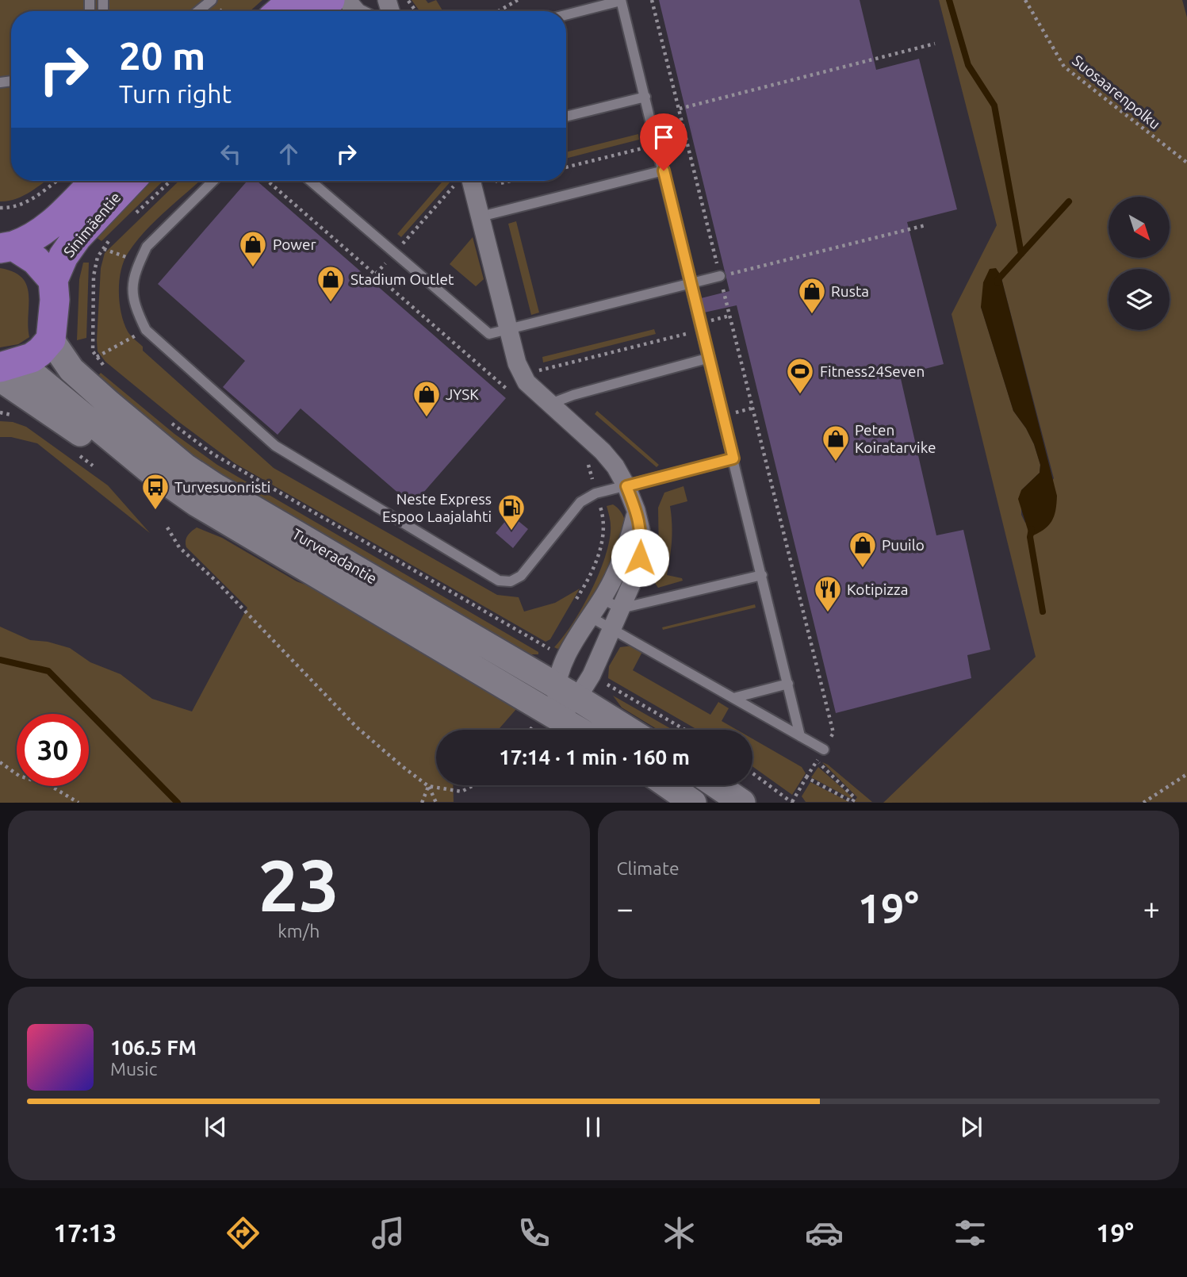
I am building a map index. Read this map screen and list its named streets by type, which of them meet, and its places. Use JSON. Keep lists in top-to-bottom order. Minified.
{"streets":{"main road":["Sinimäentie","Turveradantie"],"path":["Suosaarenpolku"]},"places":{"shop":["Power","Stadium Outlet","Rusta","JYSK","Peten Koiratarvike","Puuilo"],"sports":["Fitness24Seven"],"bus stop":["Turvesuonristi"],"fuel station":["Neste Express Espoo Laajalahti"],"restaurant":["Kotipizza"]},"north":"bottom right","page":{"turn":["20 m","Turn right"],"limit":"30","trip":"17:14 · 1 min · 160 m","tile":[["23","km/h"],"Climate"],"heat":["−","19°","+"],"song":["106.5 FM","Music"],"tabs":["17:13","19°"]}}
